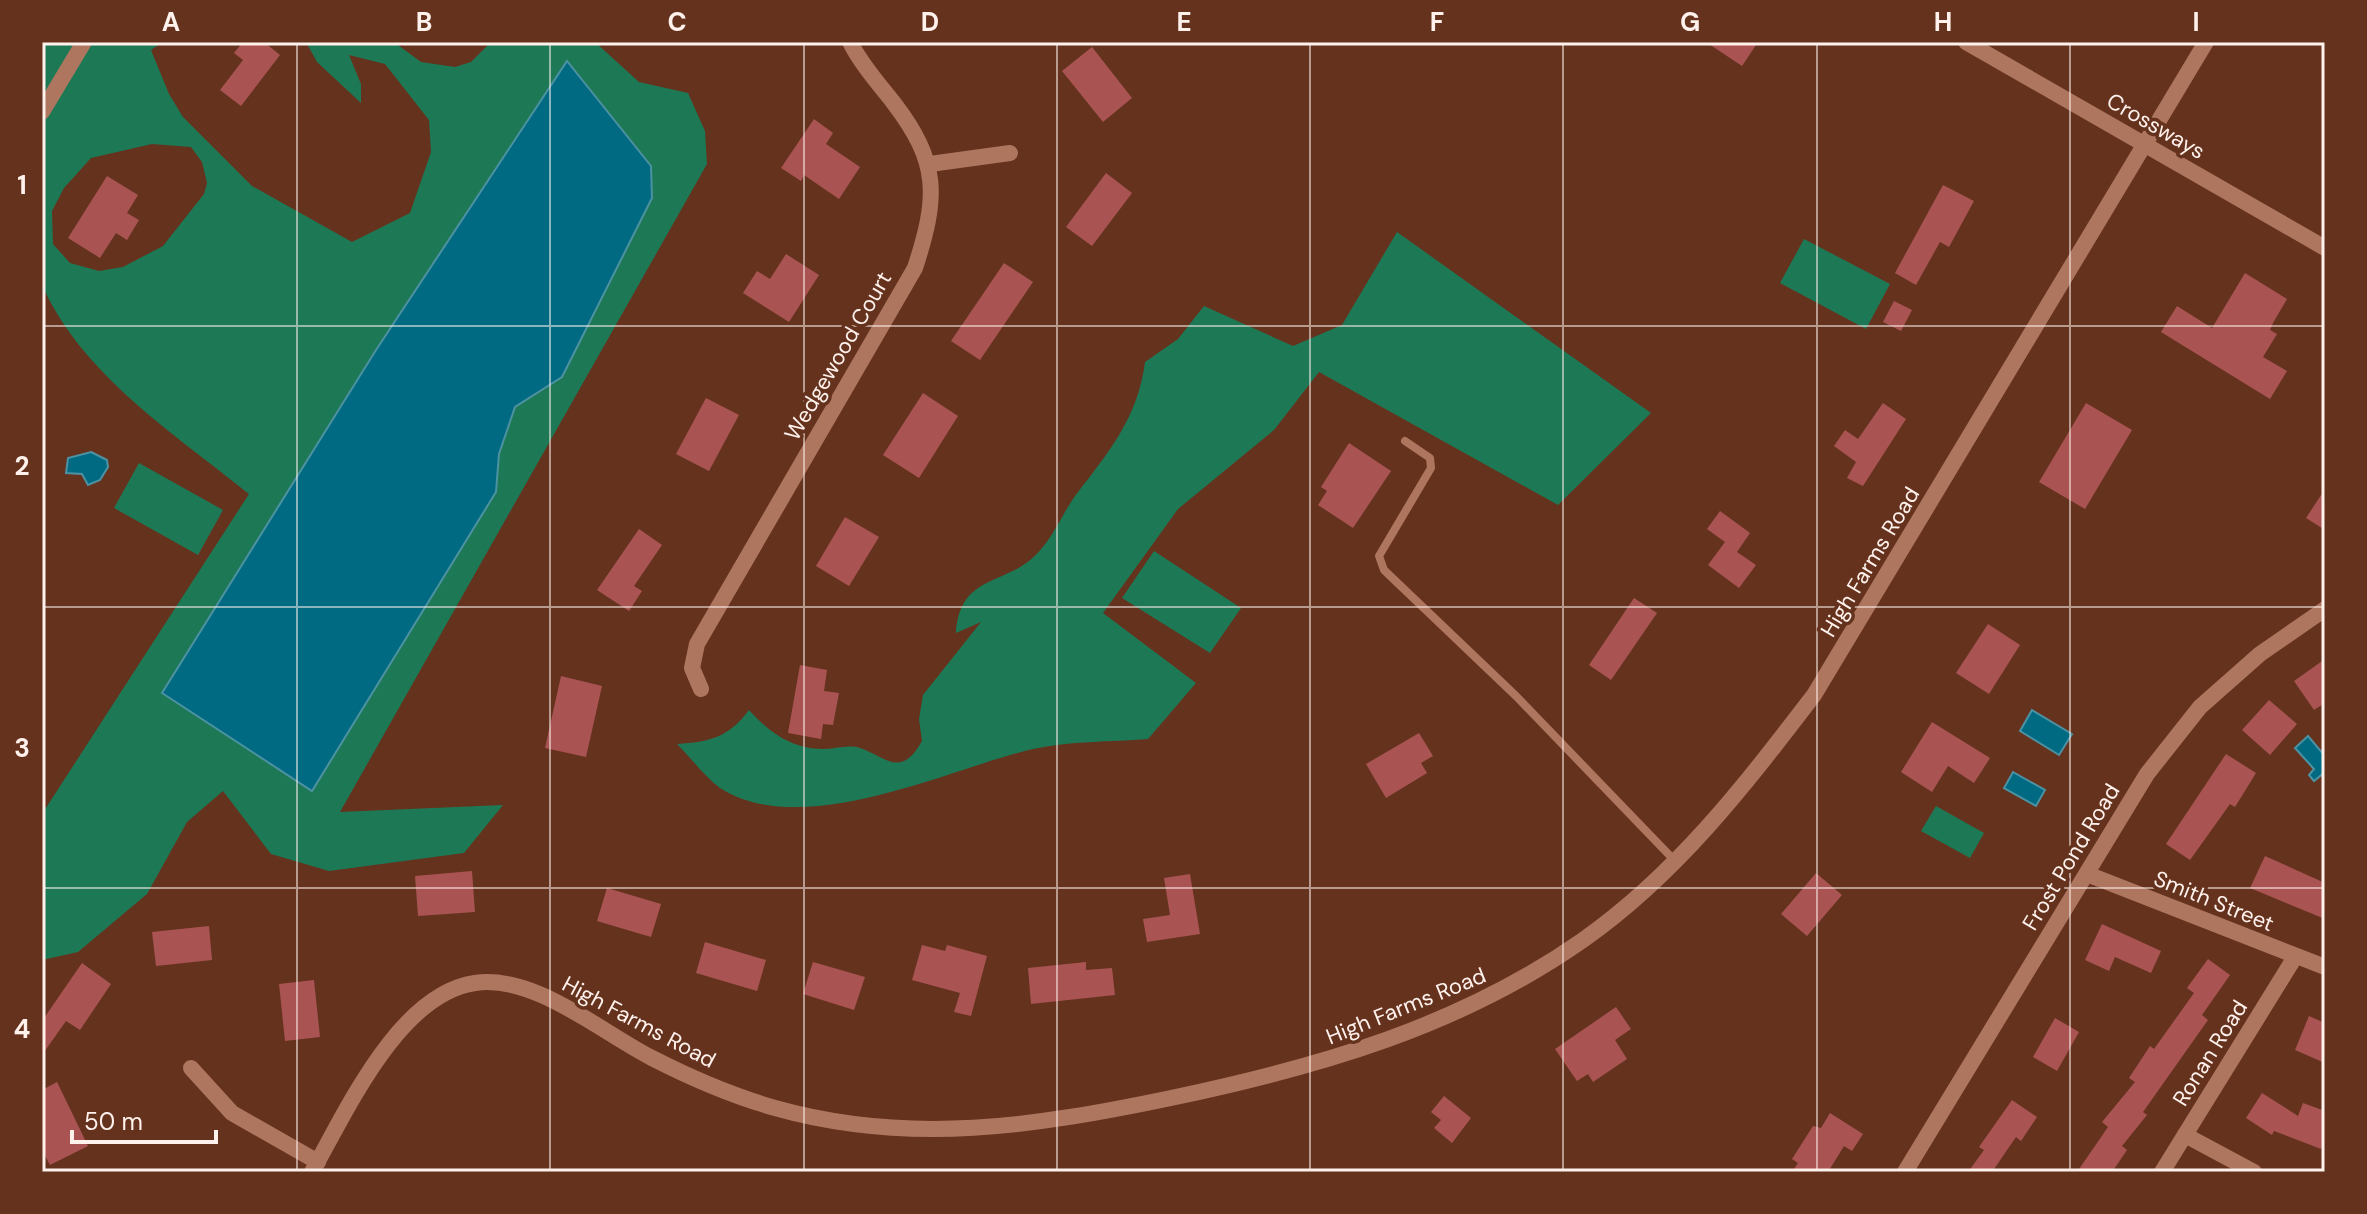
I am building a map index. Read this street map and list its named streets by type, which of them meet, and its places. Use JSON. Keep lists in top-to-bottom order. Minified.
{"streets":{"street":["Crossways","Wedgewood Court","High Farms Road","Frost Pond Road","Smith Street","Ronan Road"]},"crossings":[["Crossways","High Farms Road"],["Frost Pond Road","Smith Street"],["Smith Street","Ronan Road"]],"scale_bar":"50 m","grid":{"columns":["A","B","C","D","E","F","G","H","I"],"rows":["1","2","3","4"]}}
